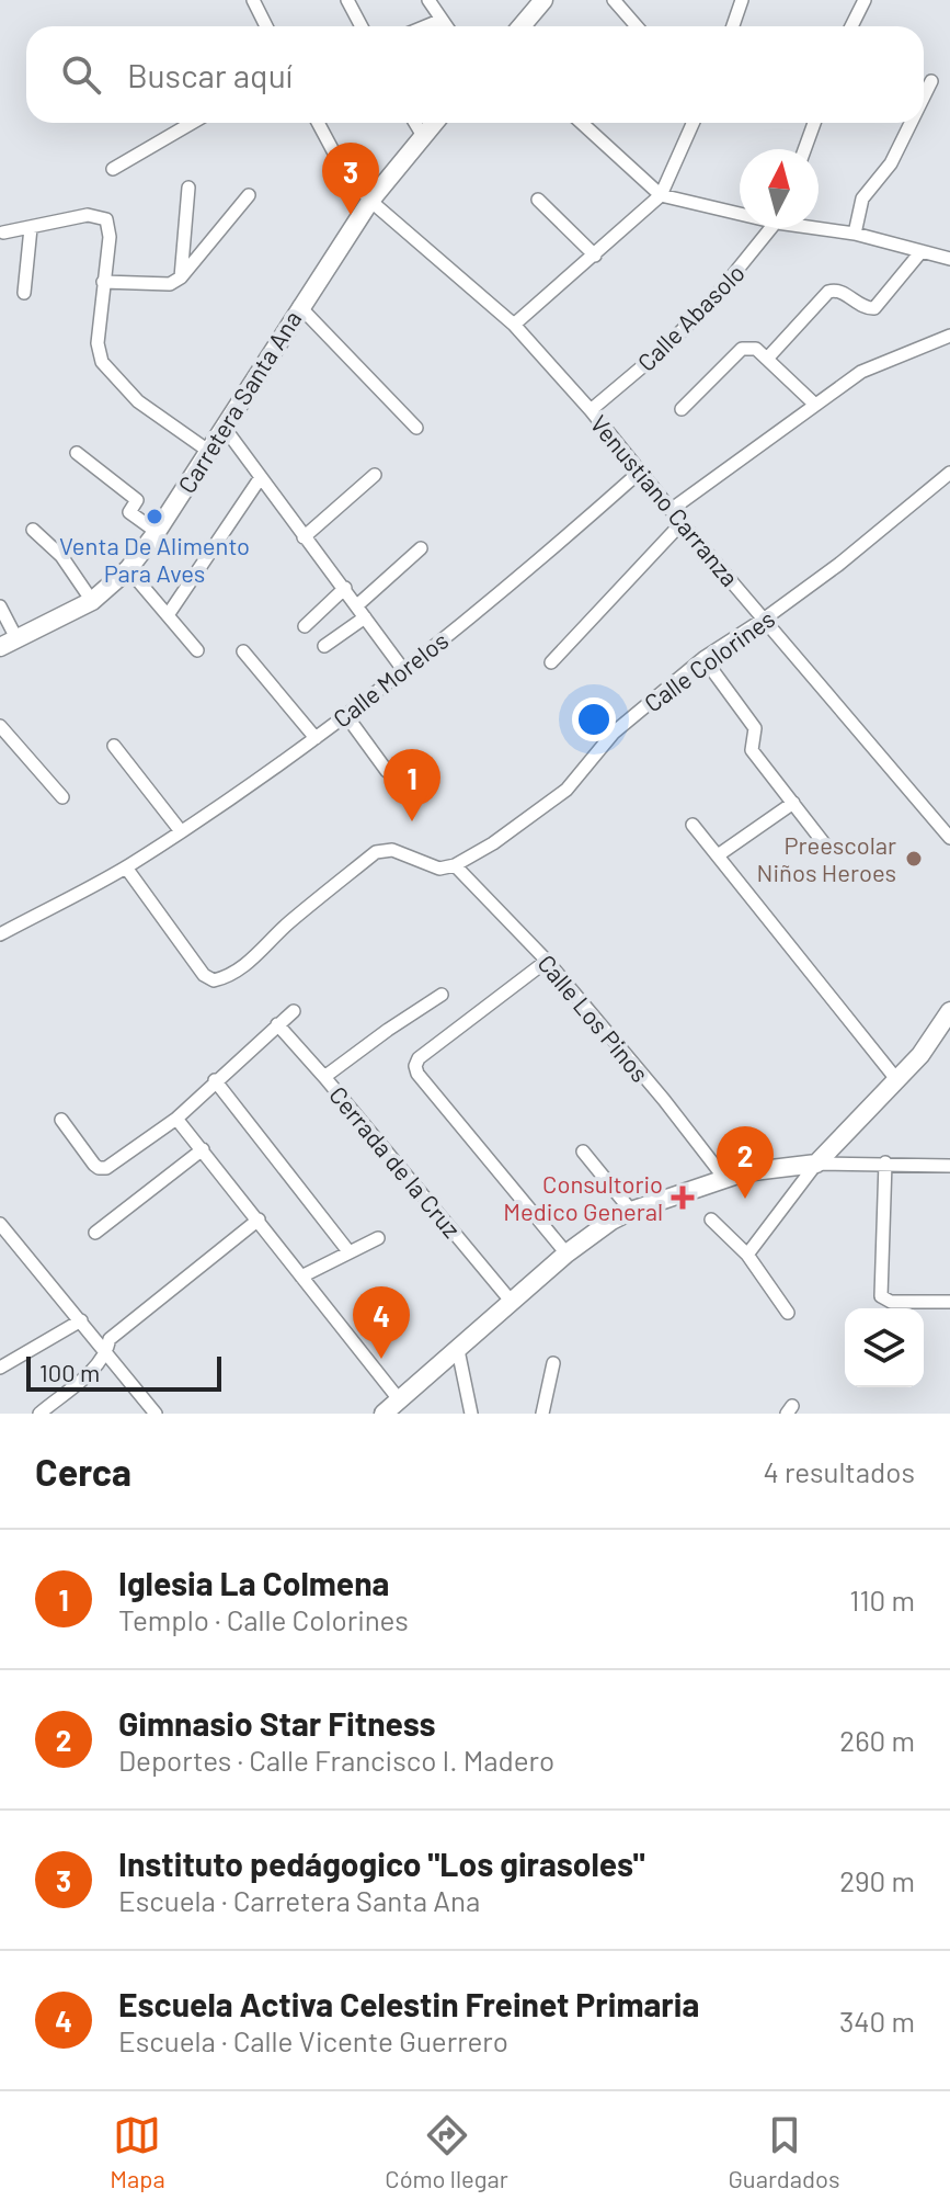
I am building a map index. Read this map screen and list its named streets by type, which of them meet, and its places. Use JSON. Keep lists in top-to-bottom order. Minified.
{"streets":{"main road":["Carretera Santa Ana"],"street":["Calle Abasolo","Venustiano Carranza","Calle Colorines","Calle Morelos","Calle Los Pinos","Cerrada de la Cruz"]},"crossings":[["Calle Abasolo","Venustiano Carranza"],["Carretera Santa Ana","Venustiano Carranza"],["Venustiano Carranza","Calle Colorines"],["Venustiano Carranza","Calle Morelos"],["Calle Colorines","Calle Los Pinos"]],"places":{"other":["Venta De Alimento Para Aves","Preescolar Niños Heroes"],"health":["Consultorio Medico General"]},"scale_bar":"100 m","north":"top","page":{"search":"Buscar aquí","pins":["3","1","2","4"],"scale":"100 m","heading":["Cerca","4 resultados"],"list":[{"mark":"1","name":"Iglesia La Colmena","note":"Templo · Calle Colorines","value":"110 m"},{"mark":"2","name":"Gimnasio Star Fitness","note":"Deportes · Calle Francisco I. Madero","value":"260 m"},{"mark":"3","name":"Instituto pedágogico \"Los girasoles\"","note":"Escuela · Carretera Santa Ana","value":"290 m"},{"mark":"4","name":"Escuela Activa Celestin Freinet Primaria","note":"Escuela · Calle Vicente Guerrero","value":"340 m"}],"nav":["Mapa","Cómo llegar","Guardados"]}}
